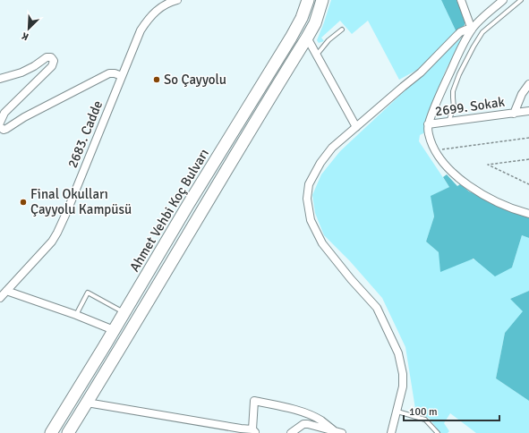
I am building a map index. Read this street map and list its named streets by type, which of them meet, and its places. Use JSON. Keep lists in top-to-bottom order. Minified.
{"streets":{"main road":["Ahmet Vehbi Koç Bulvarı"],"street":["2699. Sokak","2683. Cadde"]},"places":["So Çayyolu","Final Okulları Çayyolu Kampüsü"],"scale_bar":"100 m","north":"bottom left"}
